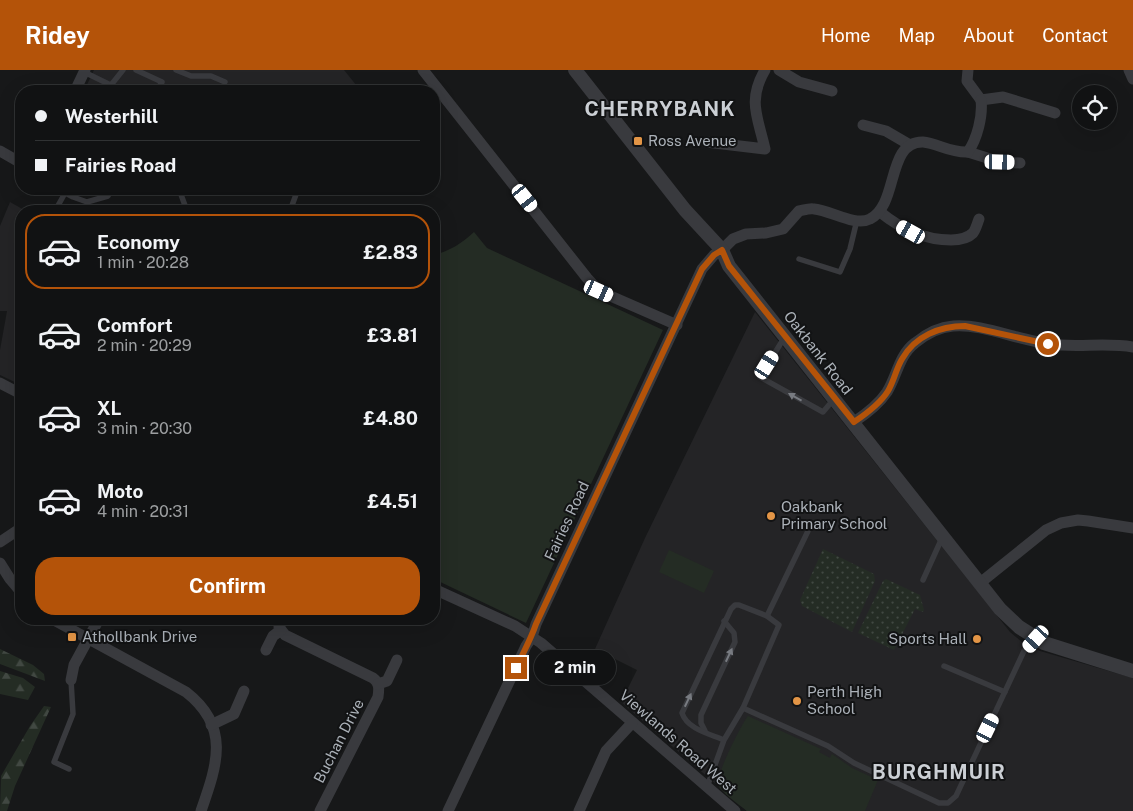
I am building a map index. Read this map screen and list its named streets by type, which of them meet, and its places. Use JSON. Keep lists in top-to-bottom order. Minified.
{"streets":{"street":["Oakbank Road","Fairies Road","Buchan Drive","Viewlands Road West"]},"crossings":[["Oakbank Road","Fairies Road"],["Fairies Road","Viewlands Road West"]],"districts":["CHERRYBANK","BURGHMUIR"],"places":{"transit":["Ross Avenue","Athollbank Drive"],"other":["Oakbank Primary School","Sports Hall","Perth High School"]},"page":{"header":"Ridey","nav":["Home","Map","About","Contact"],"banner":["Westerhill","Fairies Road"],"list":[{"name":"Economy","note":"1 min · 20:28","value":"£2.83"},{"name":"Comfort","note":"2 min · 20:29","value":"£3.81"},{"name":"XL","note":"3 min · 20:30","value":"£4.80"},{"name":"Moto","note":"4 min · 20:31","value":"£4.51"}],"buttons":"Confirm","bubble":"2 min"}}
